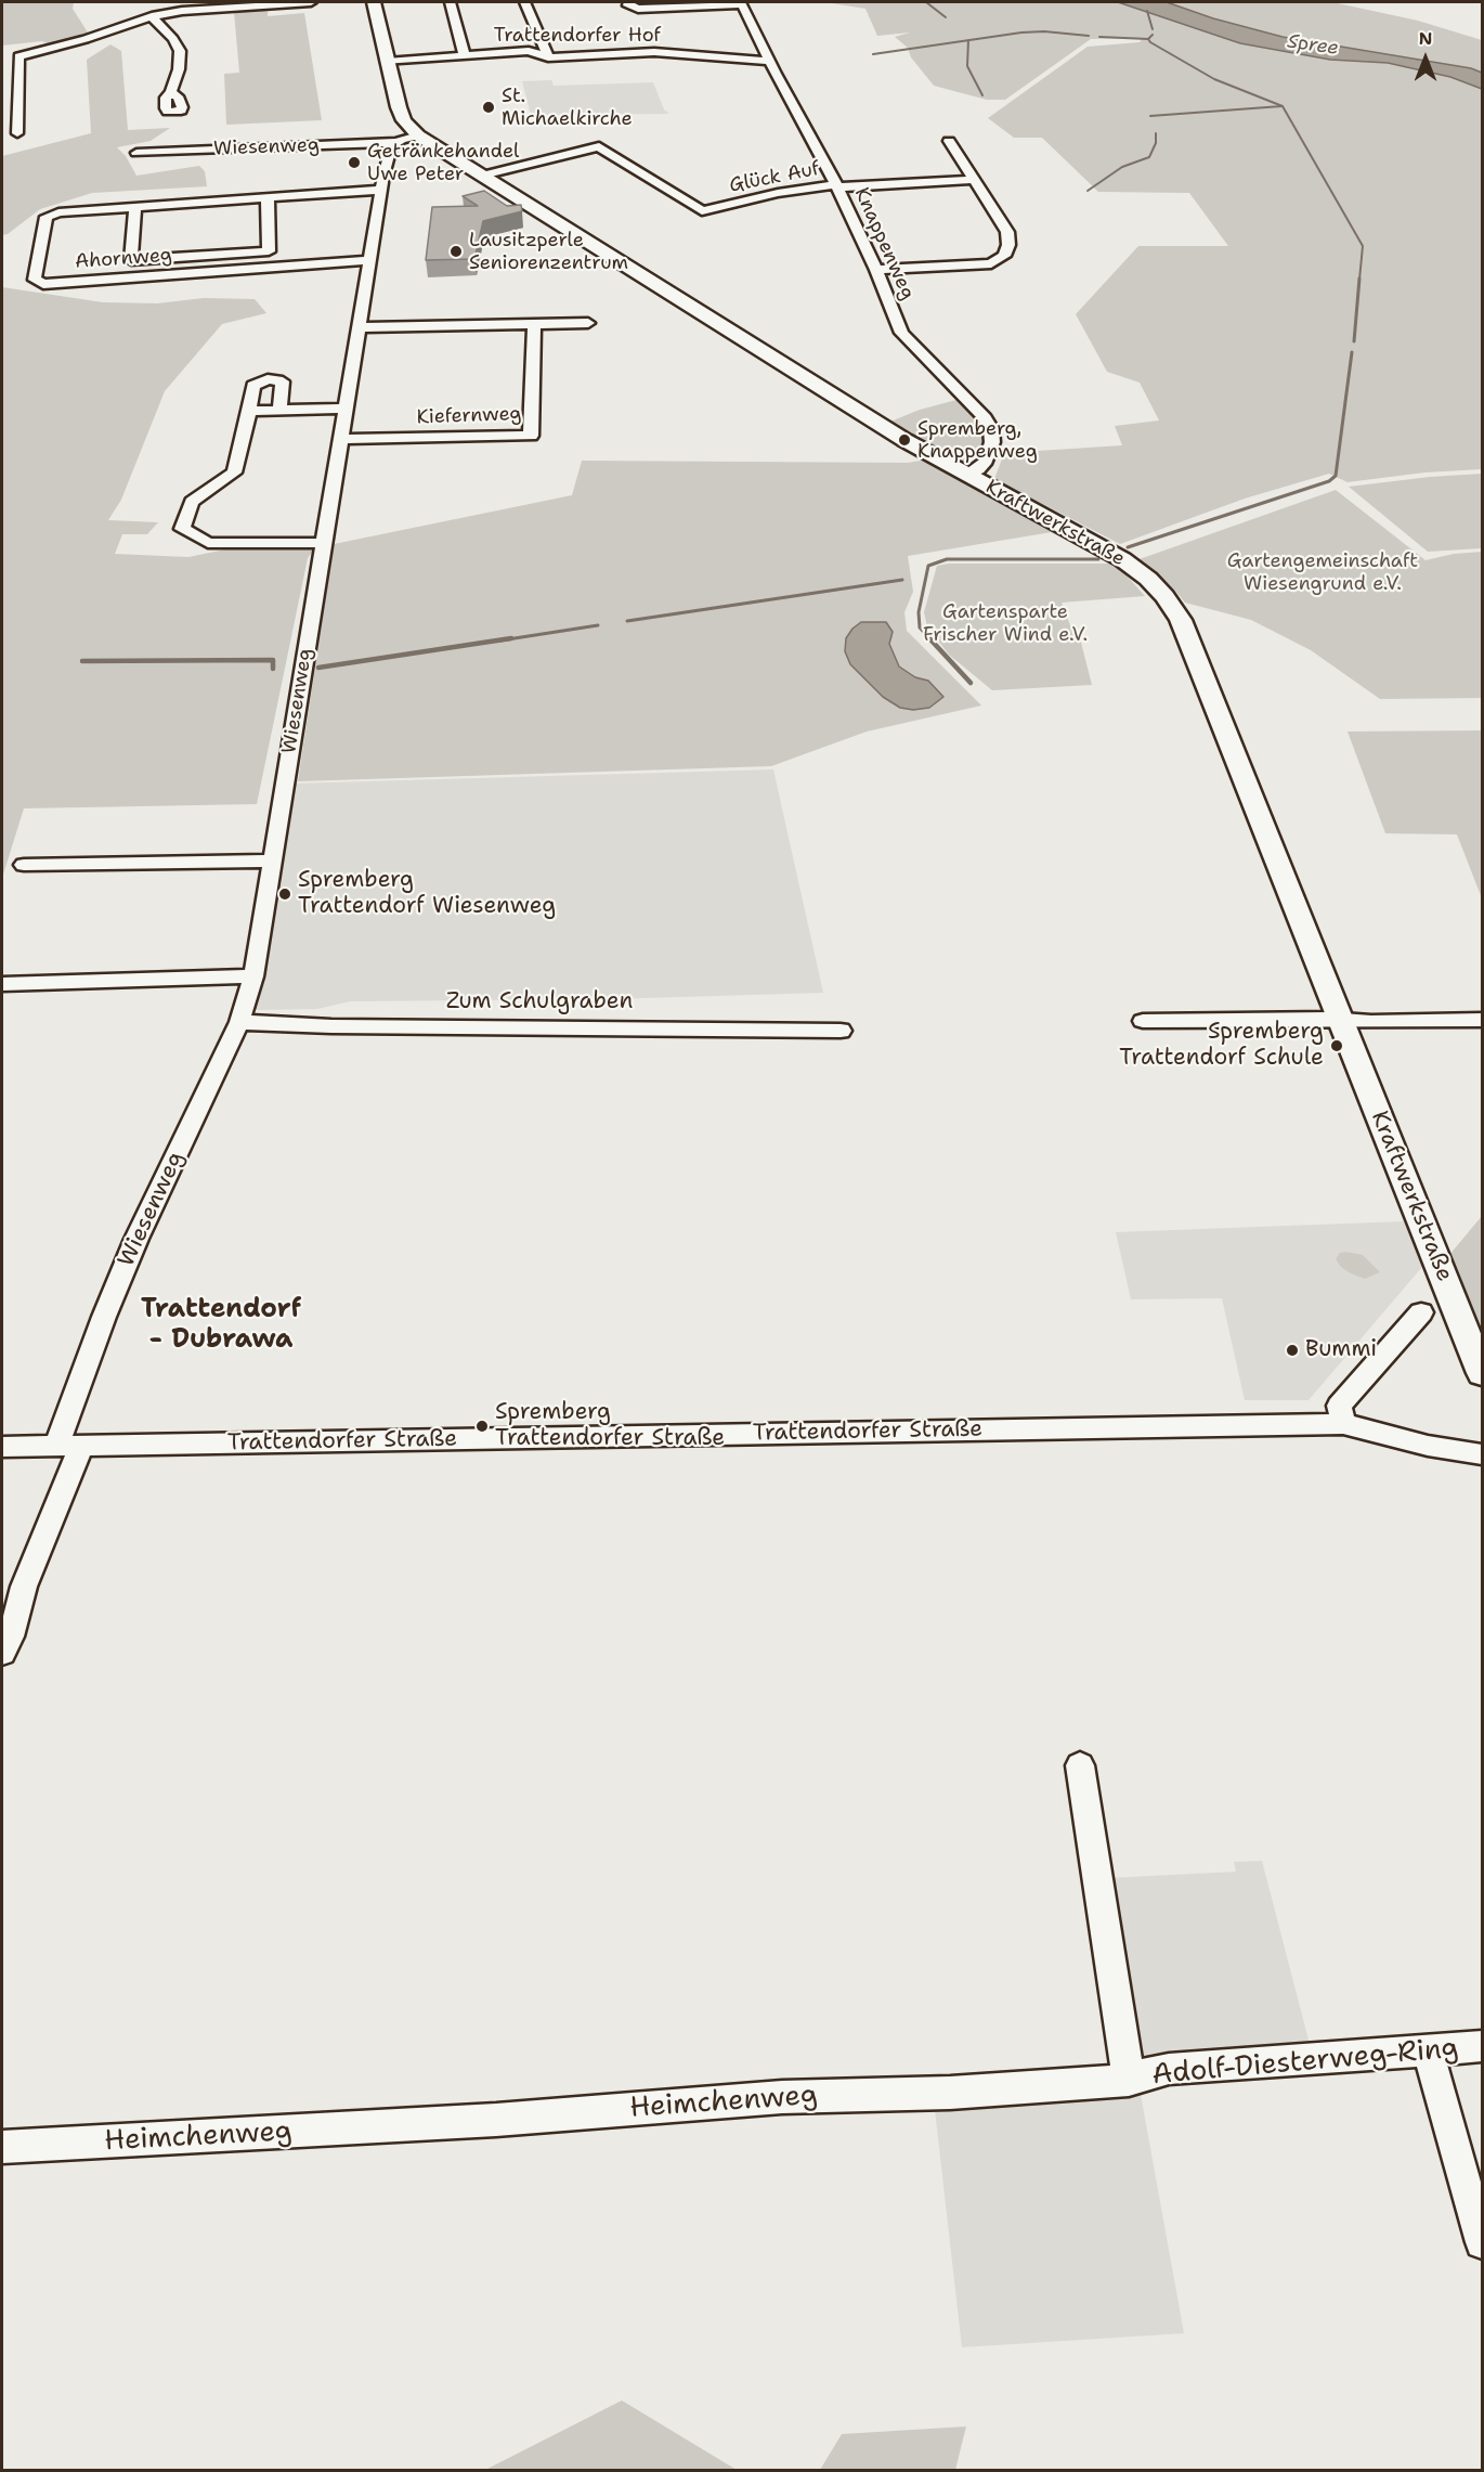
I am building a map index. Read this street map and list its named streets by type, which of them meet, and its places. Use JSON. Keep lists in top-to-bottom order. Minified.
{"streets":{"main road":["Kraftwerkstraße"],"street":["Trattendorfer Hof","Wiesenweg","Glück Auf","Knappenweg","Ahornweg","Kiefernweg","Zum Schulgraben","Trattendorfer Straße","Adolf-Diesterweg-Ring","Heimchenweg"]},"crossings":[["Trattendorfer Hof","Knappenweg"],["Wiesenweg","Ahornweg"],["Wiesenweg","Kiefernweg"],["Wiesenweg","Kraftwerkstraße"],["Wiesenweg","Zum Schulgraben"],["Wiesenweg","Trattendorfer Straße"],["Glück Auf","Knappenweg"],["Knappenweg","Kraftwerkstraße"],["Adolf-Diesterweg-Ring","Heimchenweg"]],"districts":["Trattendorf - Dubrawa"],"water":["Spree"],"parks":["Gartengemeinschaft Wiesengrund e.V.","Gartensparte Frischer Wind e.V."],"places":["St. Michaelkirche","Getränkehandel Uwe Peter","Lausitzperle Seniorenzentrum","Spremberg, Knappenweg","Spremberg Trattendorf Wiesenweg","Spremberg Trattendorf Schule","Bummi","Spremberg Trattendorfer Straße"],"north":"top"}
